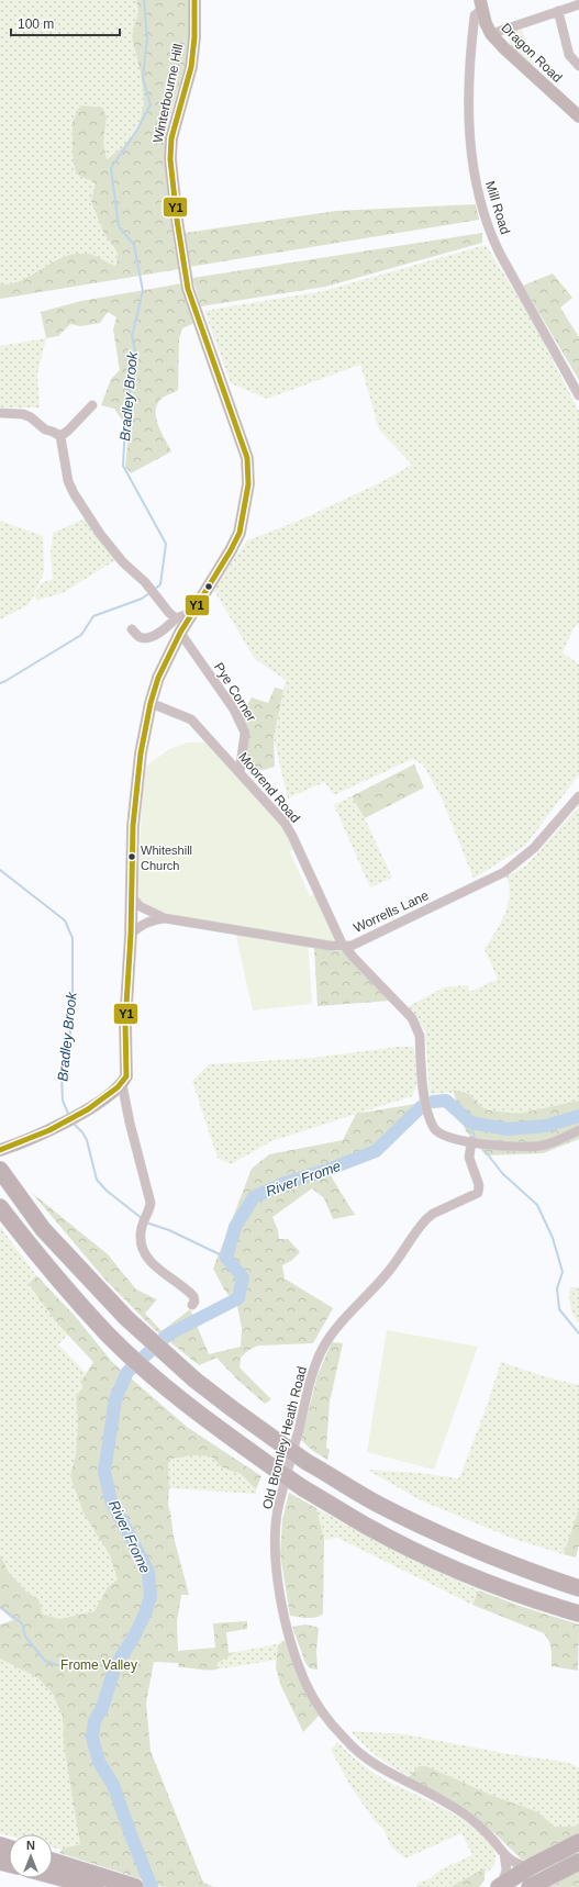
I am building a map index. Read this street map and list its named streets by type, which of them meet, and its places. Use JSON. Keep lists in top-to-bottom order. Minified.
{"streets":{"main road":["Dragon Road","Winterbourne Hill"],"street":["Mill Road","Pye Corner","Moorend Road","Worrells Lane","Old Bromley Heath Road"]},"crossings":[["Dragon Road","Mill Road"],["Winterbourne Hill","Pye Corner"],["Winterbourne Hill","Moorend Road"],["Winterbourne Hill","Worrells Lane"],["Pye Corner","Moorend Road"],["Moorend Road","Worrells Lane"],["Moorend Road","Old Bromley Heath Road"]],"water":["Bradley Brook","River Frome"],"parks":["Frome Valley"],"places":["Whiteshill Church"],"lines":["transit line Y1"],"scale_bar":"100 m","north":"top"}
